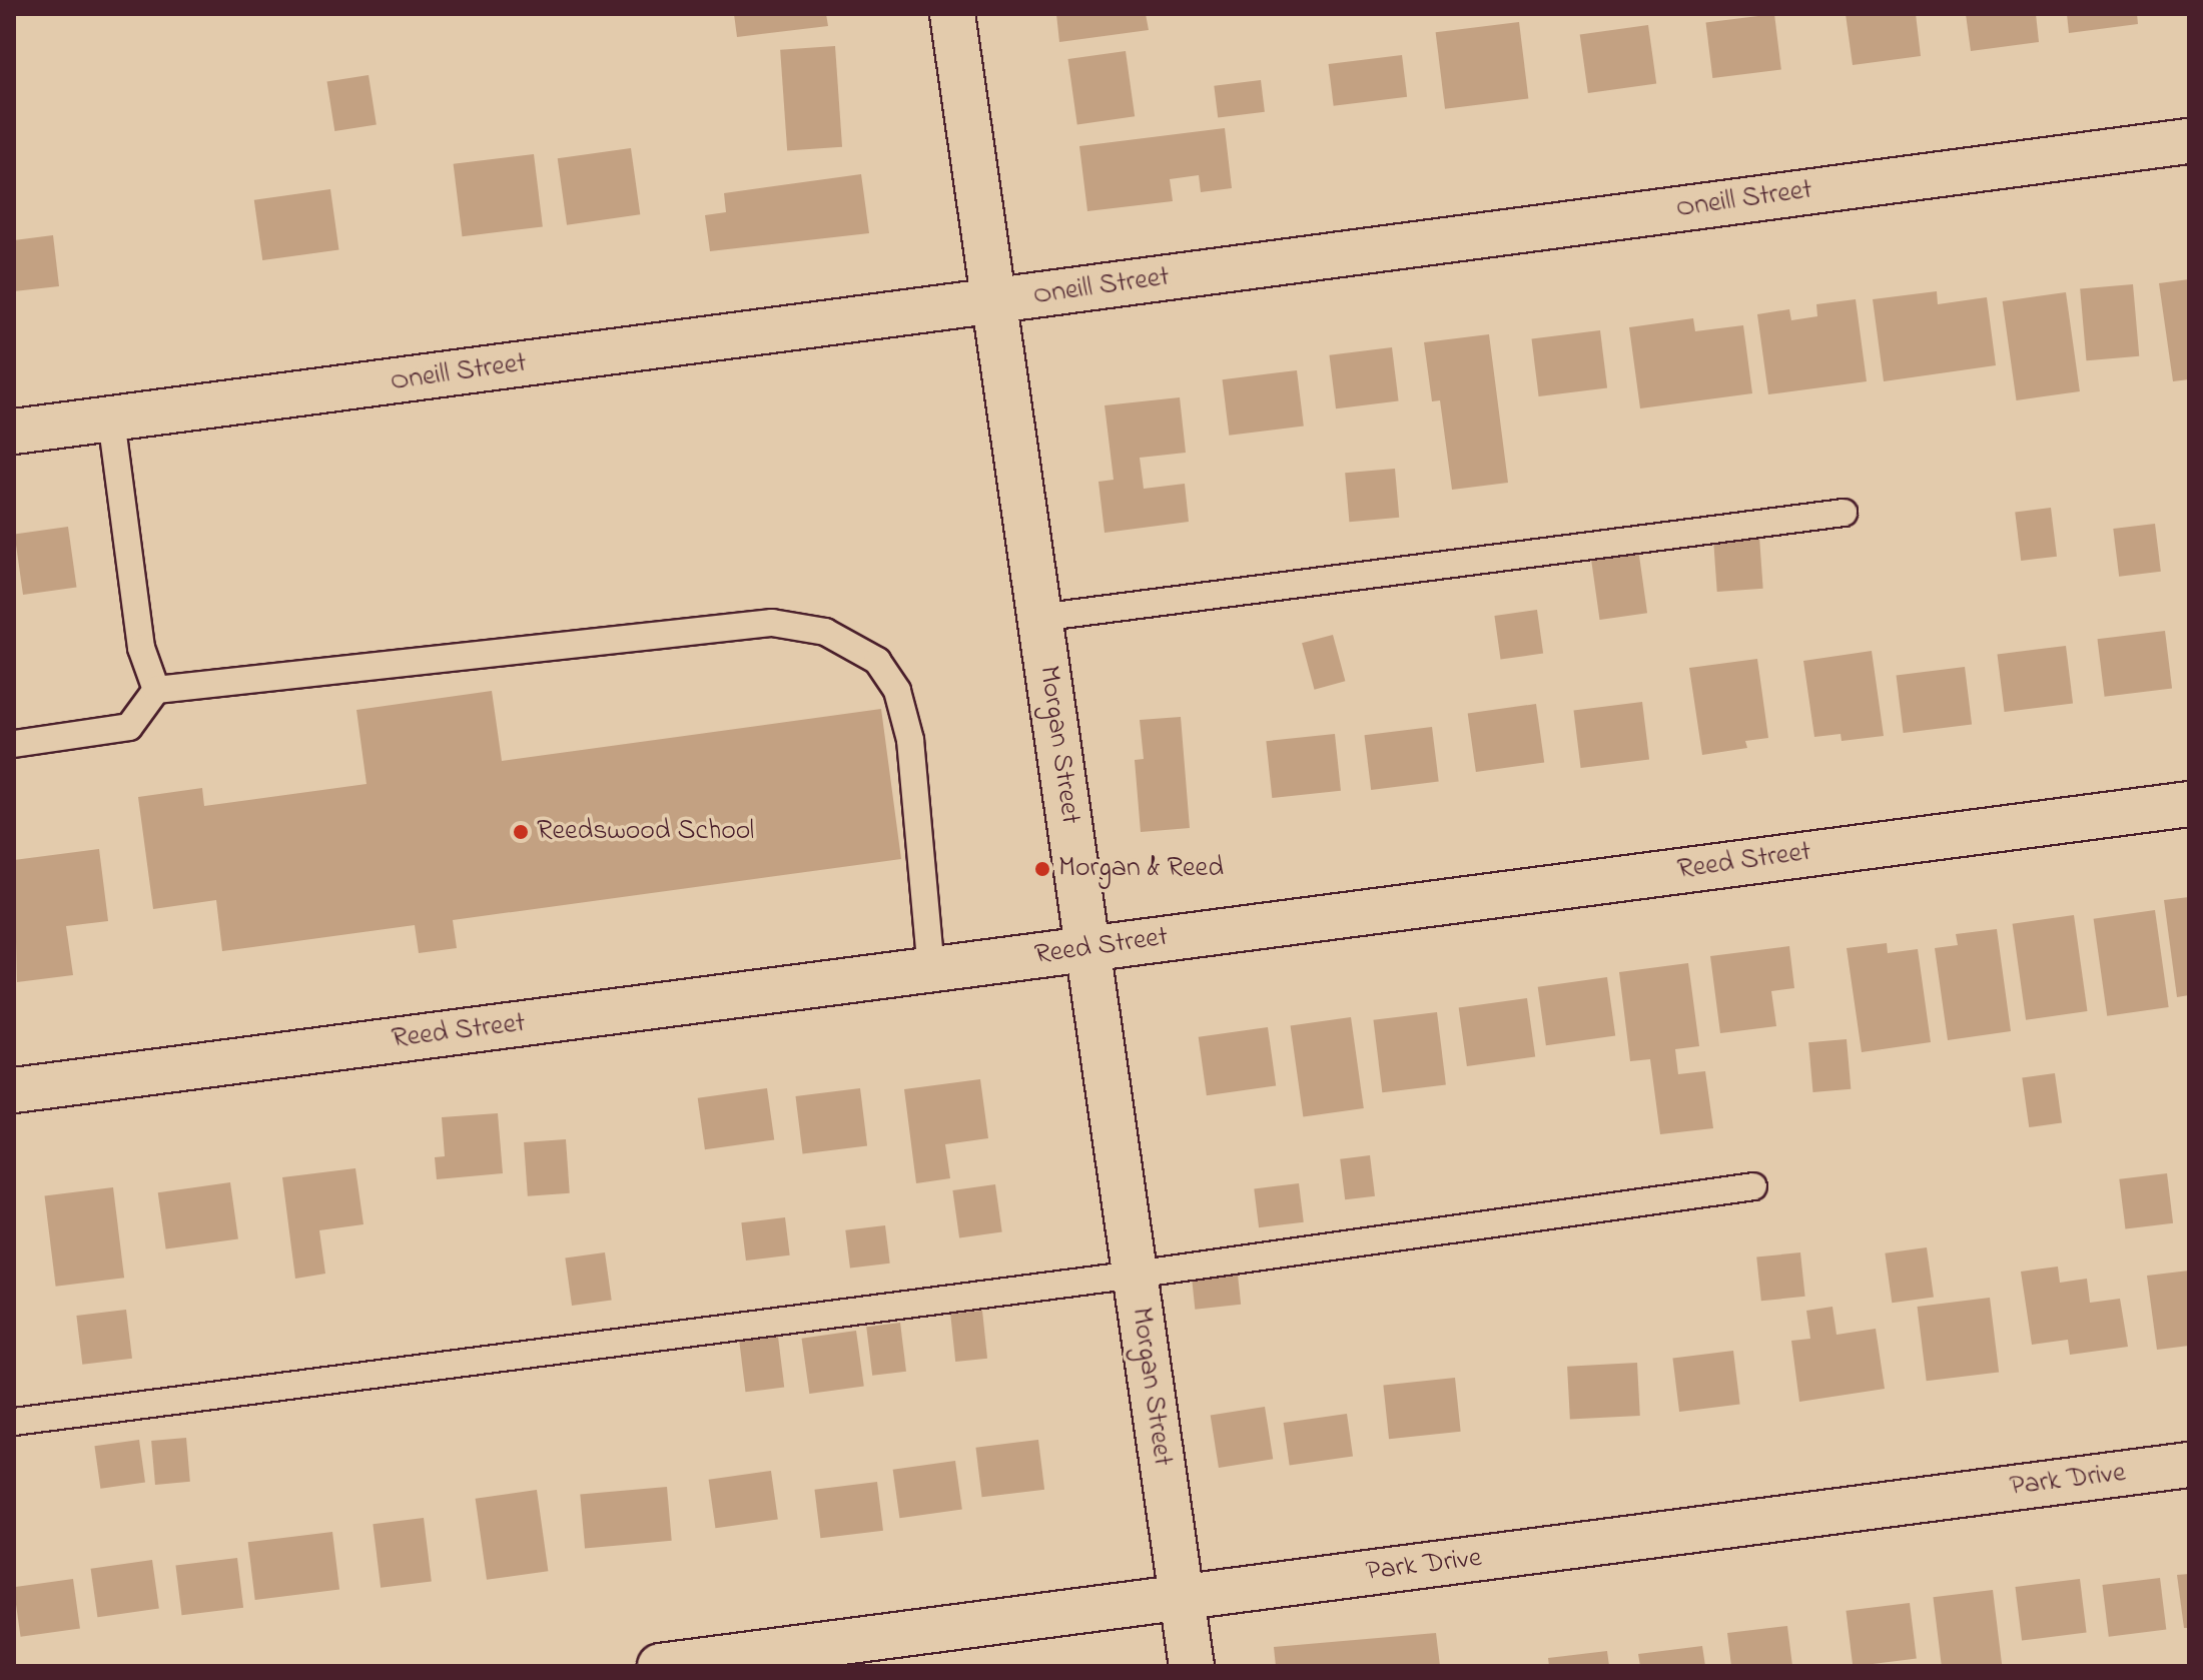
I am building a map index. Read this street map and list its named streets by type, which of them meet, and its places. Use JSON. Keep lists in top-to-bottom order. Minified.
{"streets":{"street":["Oneill Street","Morgan Street","Reed Street","Park Drive"]},"crossings":[["Oneill Street","Morgan Street"],["Morgan Street","Reed Street"],["Morgan Street","Park Drive"]],"places":["Reedswood School","Morgan & Reed"]}
